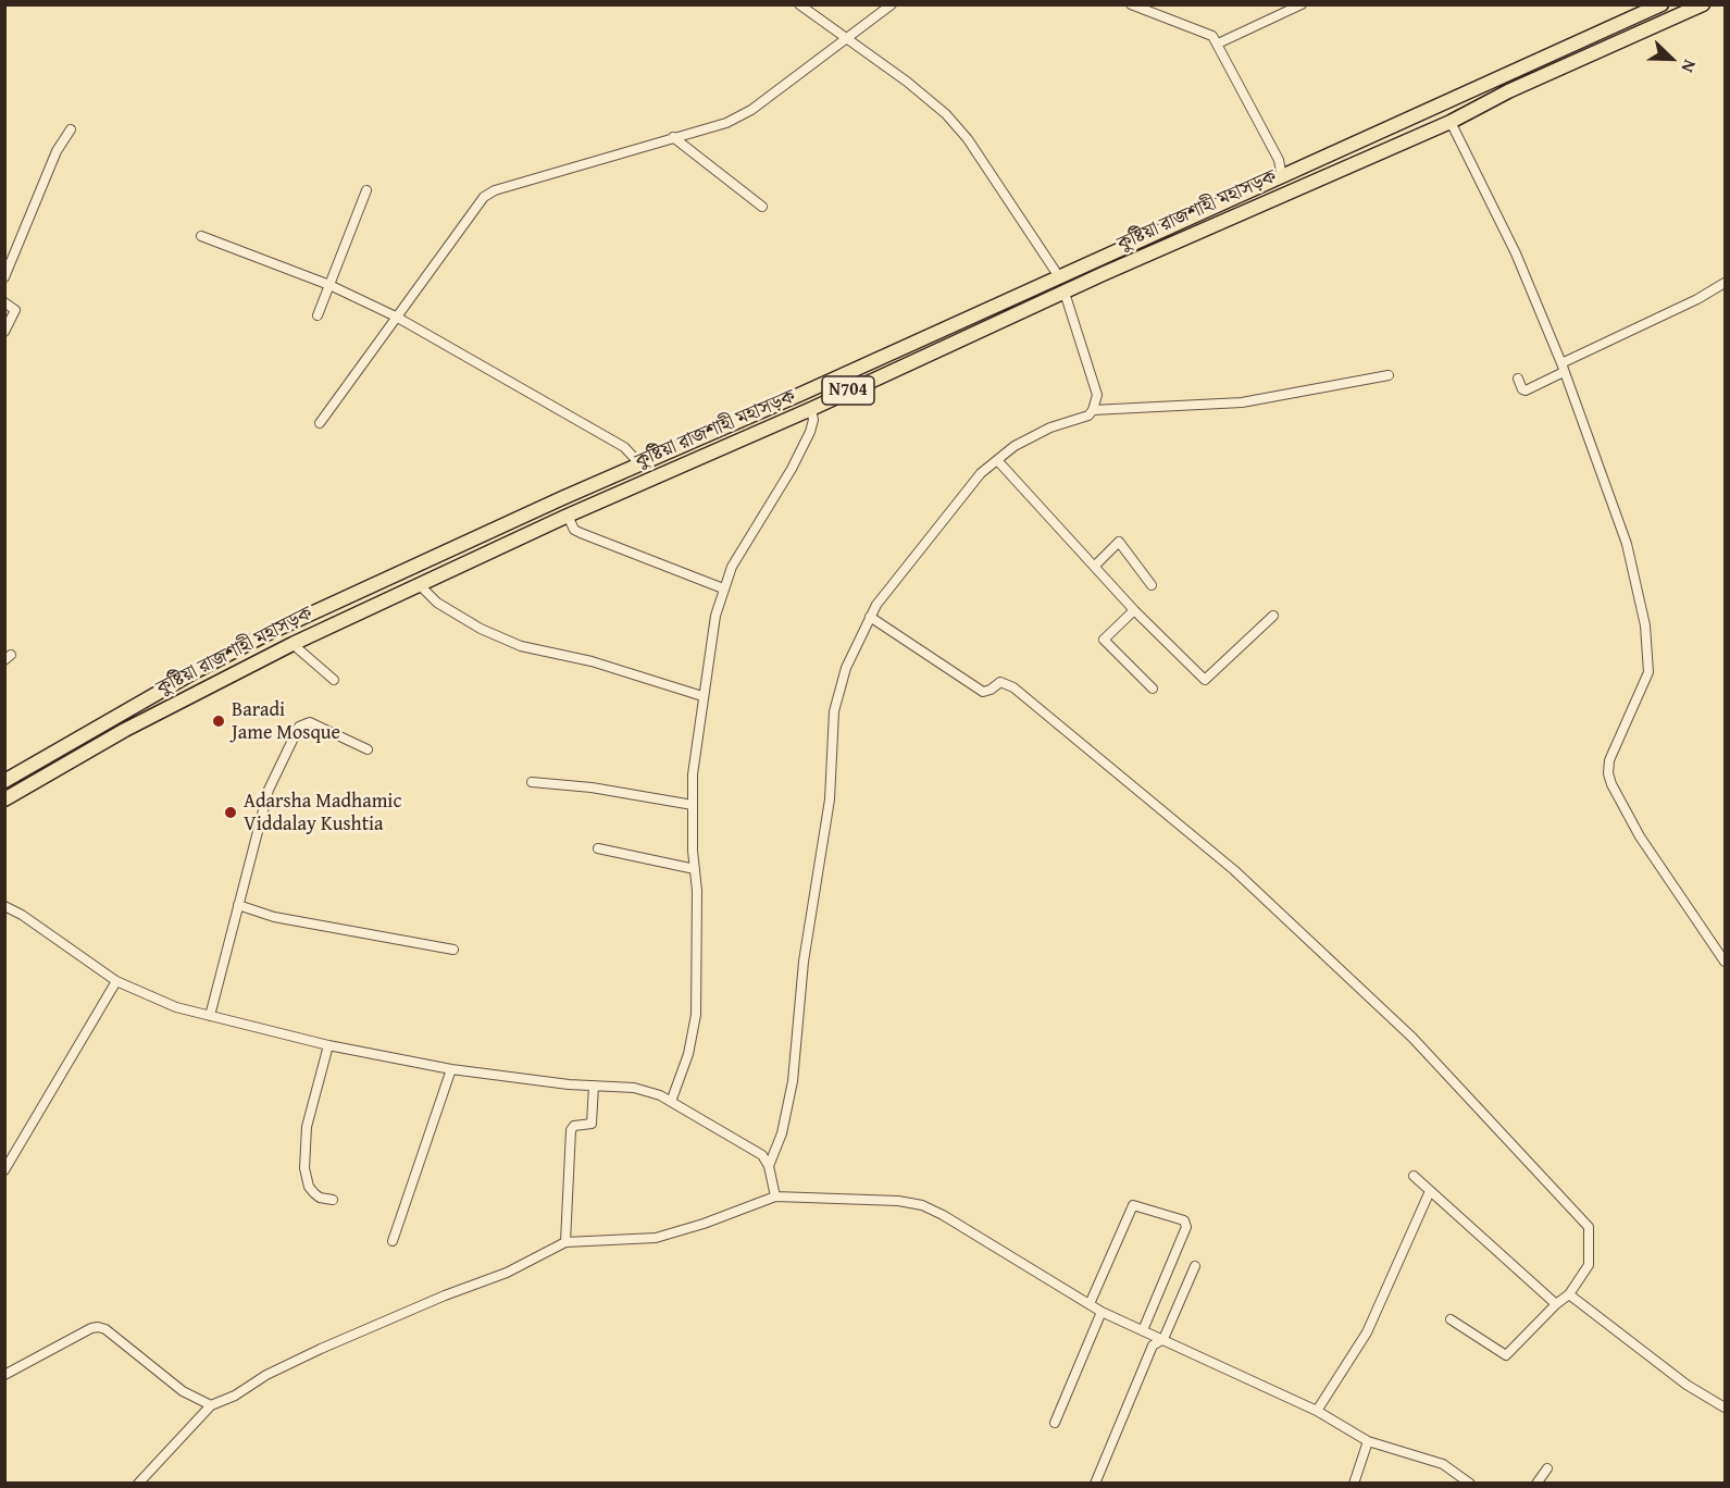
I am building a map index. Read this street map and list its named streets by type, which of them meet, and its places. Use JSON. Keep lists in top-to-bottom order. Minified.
{"streets":{"highway":["কুষ্টিয়া রাজশাহী মহাসড়ক","N704"]},"places":["Baradi Jame Mosque","Adarsha Madhamic Viddalay Kushtia"],"north":"bottom right"}
